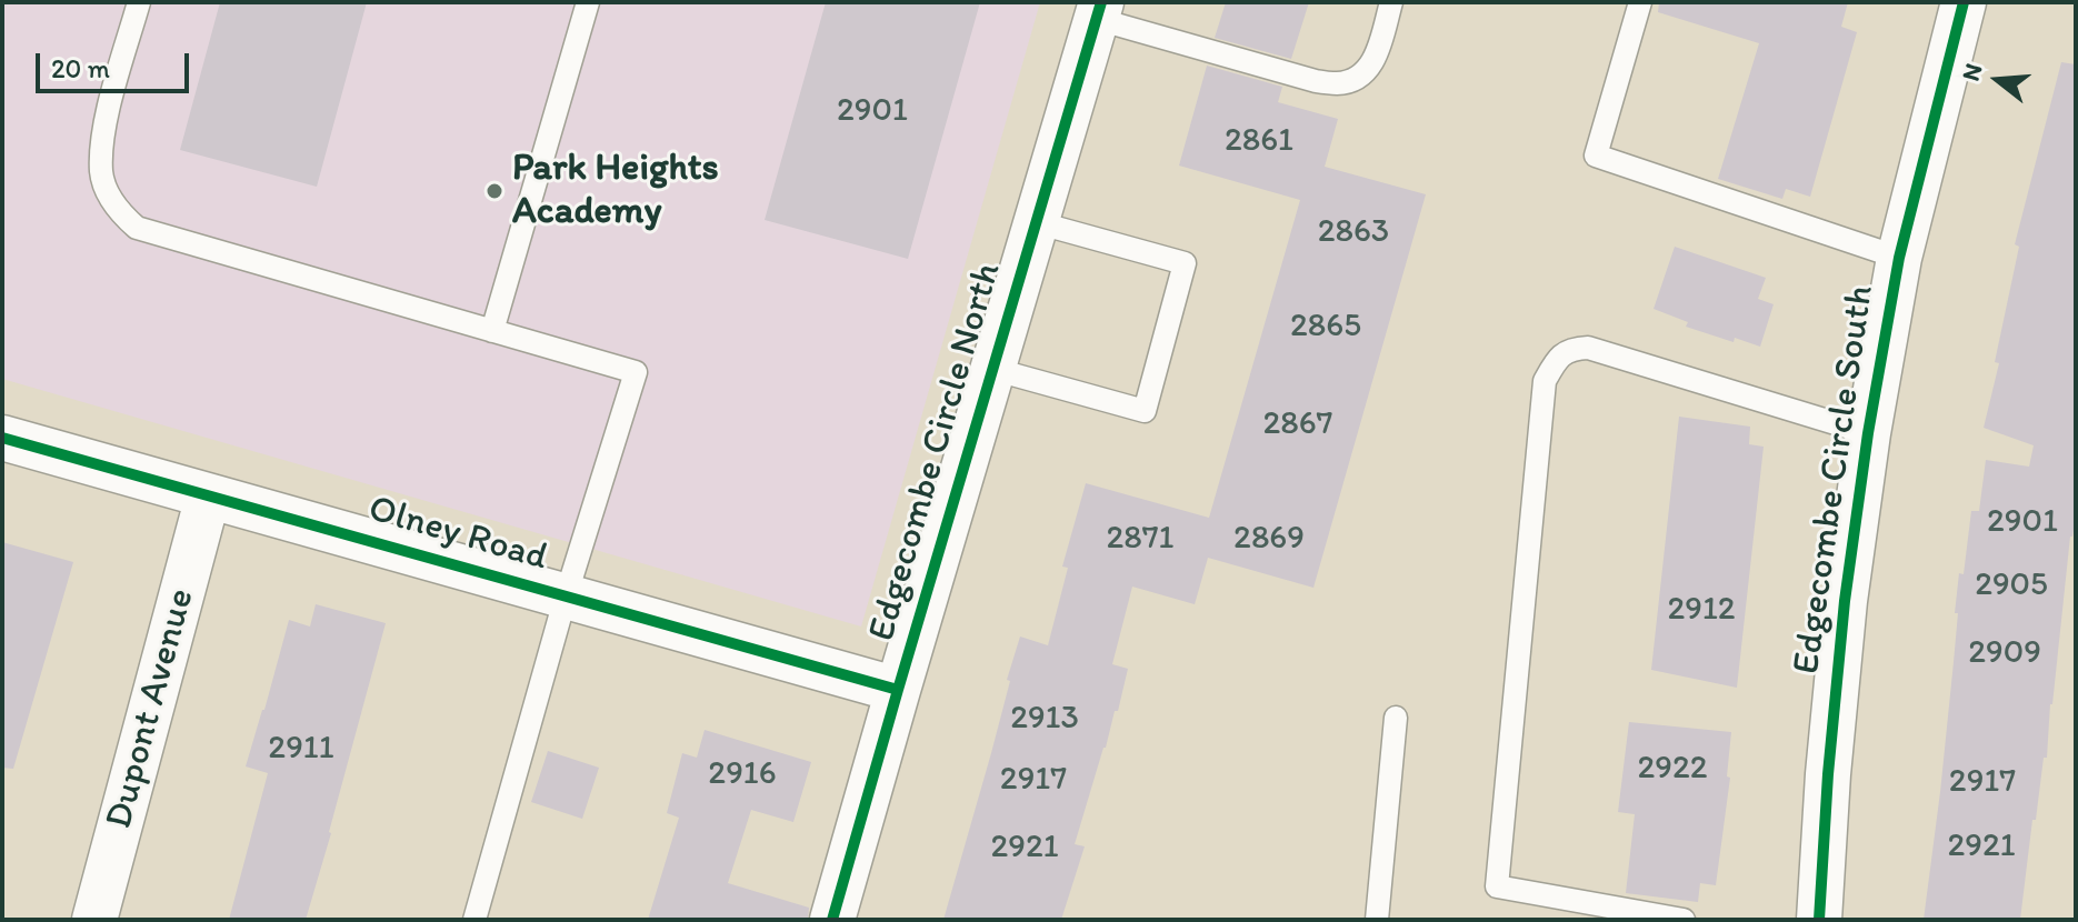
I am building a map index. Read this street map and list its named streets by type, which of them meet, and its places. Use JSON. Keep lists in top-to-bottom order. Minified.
{"streets":{"street":["Edgecombe Circle North","Edgecombe Circle South","Olney Road","Dupont Avenue"]},"crossings":[["Edgecombe Circle North","Olney Road"],["Olney Road","Dupont Avenue"]],"places":["Park Heights Academy"],"house_numbers":["2901","2861","2863","2865","2867","2901","2871","2869","2905","2912","2909","2913","2911","2922","2916","2917","2917","2921","2921"],"scale_bar":"20 m","north":"left"}
